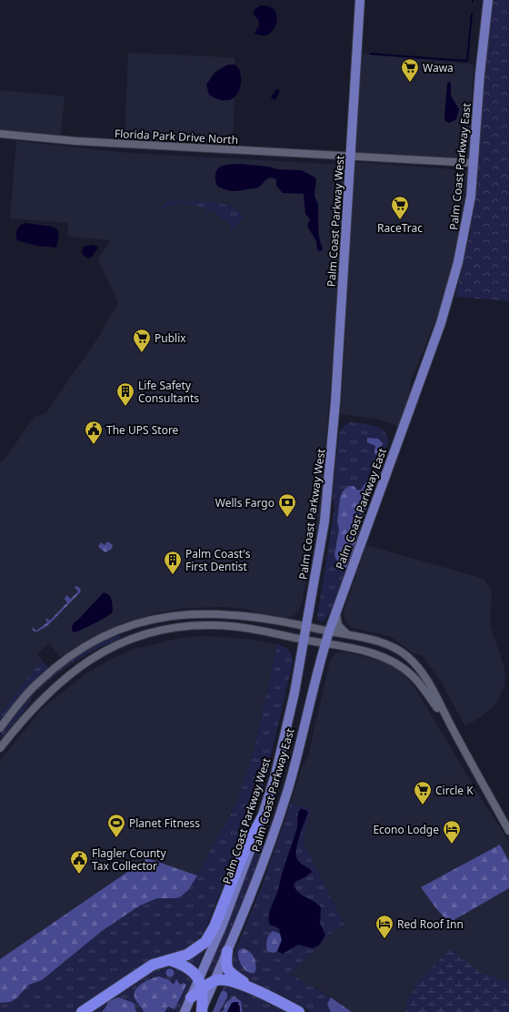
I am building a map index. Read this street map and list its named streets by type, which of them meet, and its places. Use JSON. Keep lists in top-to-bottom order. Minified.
{"streets":{"main road":["Palm Coast Parkway East","Palm Coast Parkway West"],"street":["Florida Park Drive North"]},"crossings":[["Florida Park Drive North","Palm Coast Parkway East"],["Florida Park Drive North","Palm Coast Parkway West"]],"places":{"supermarket":["Wawa","RaceTrac","Publix","Circle K"],"building":["Life Safety Consultants","Palm Coast's First Dentist"],"public building":["The UPS Store","Flagler County Tax Collector"],"bank":["Wells Fargo"],"sports":["Planet Fitness"],"hotel":["Econo Lodge","Red Roof Inn"]}}
